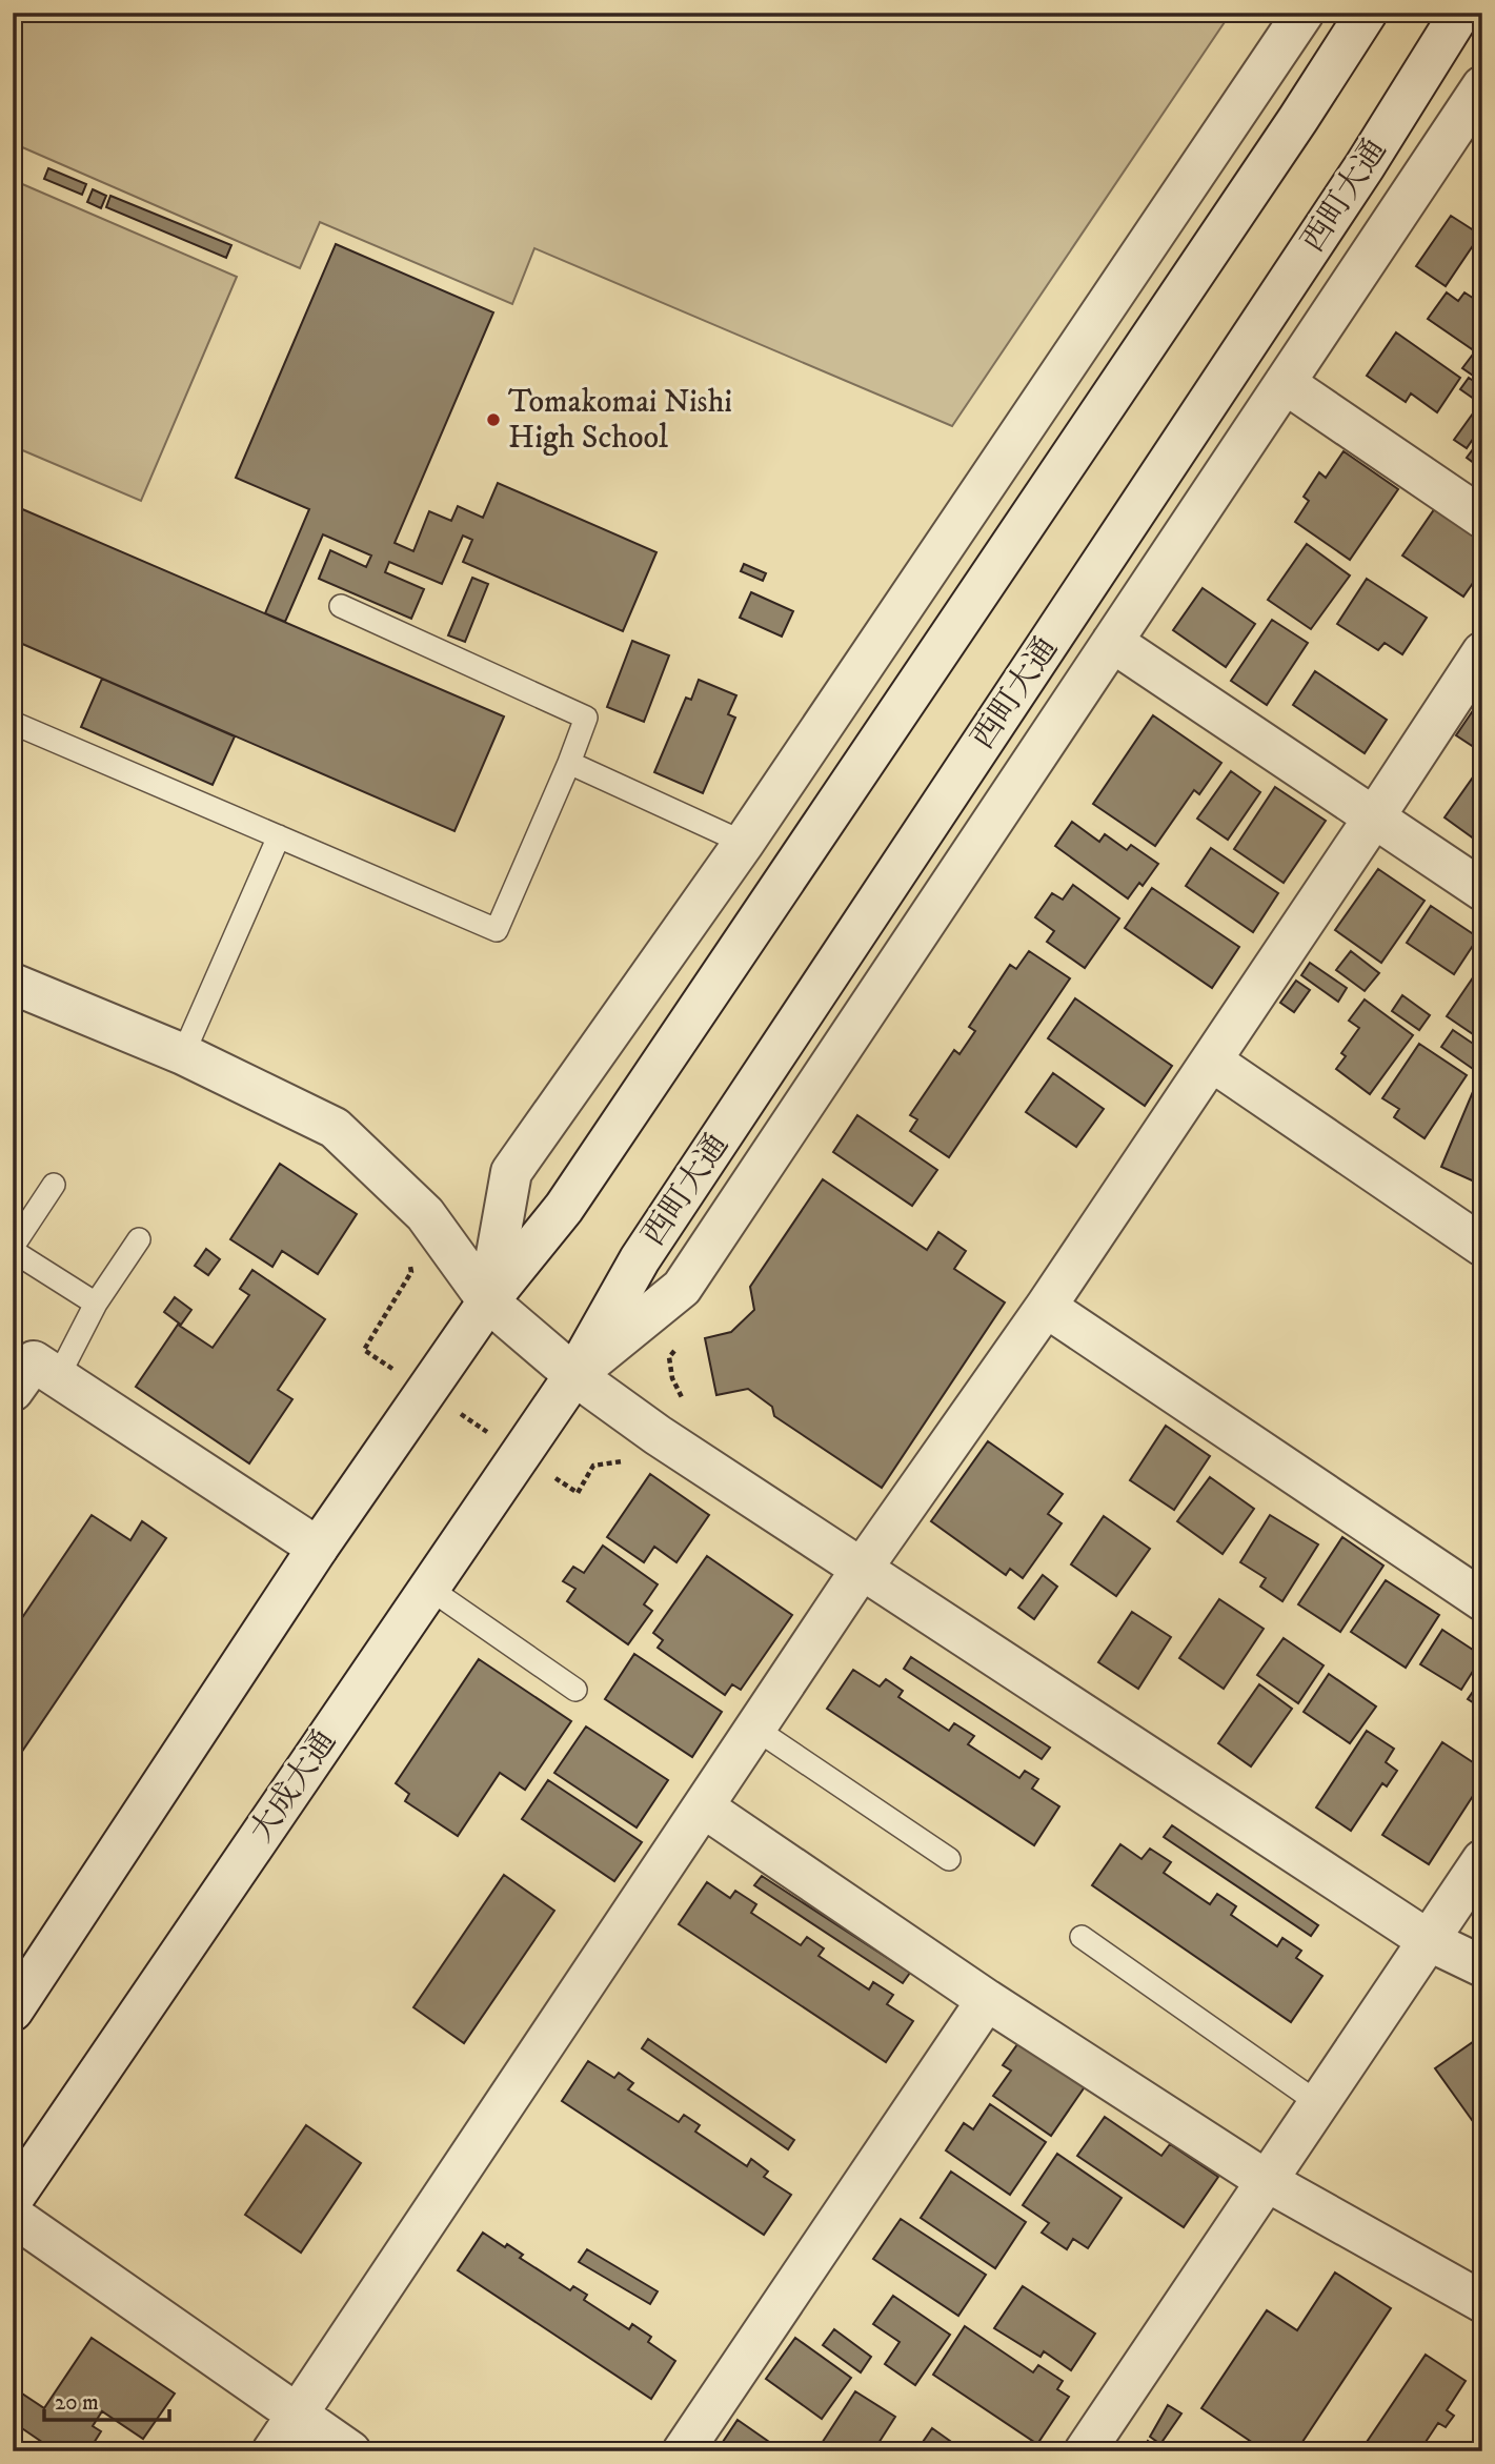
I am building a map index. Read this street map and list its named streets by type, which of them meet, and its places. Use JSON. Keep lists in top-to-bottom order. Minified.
{"streets":{"street":["西町大通","大成大通"]},"crossings":[["西町大通","大成大通"]],"places":["Tomakomai Nishi High School"],"scale_bar":"20 m"}
